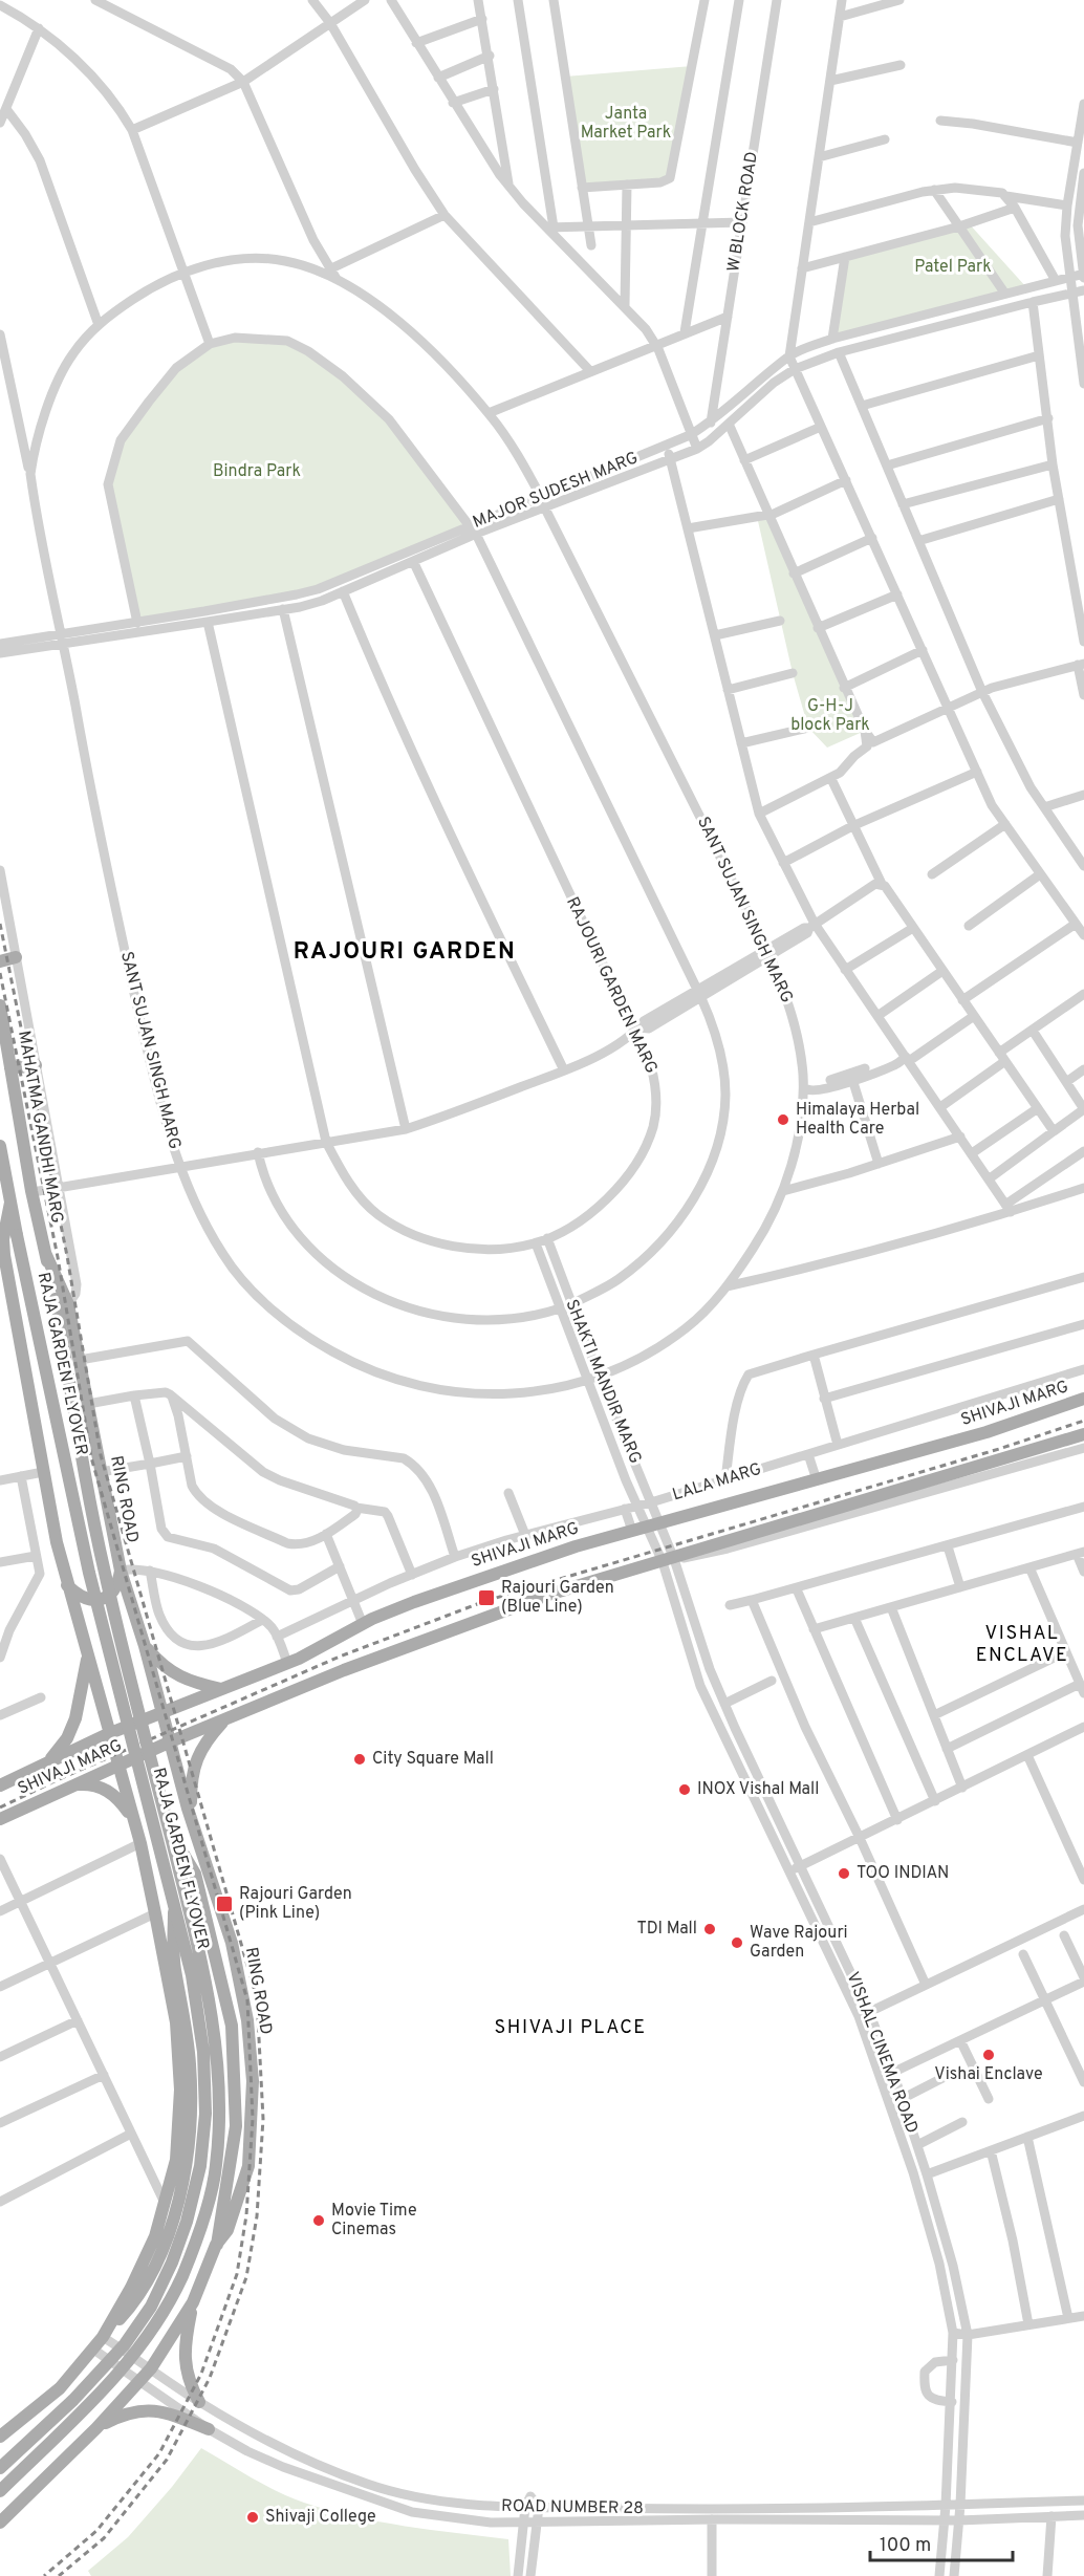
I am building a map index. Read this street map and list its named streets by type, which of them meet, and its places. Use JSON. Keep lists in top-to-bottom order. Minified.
{"streets":{"main road":["MAHATMA GANDHI MARG","RAJA GARDEN FLYOVER","SHIVAJI MARG","RING ROAD"],"street":["W BLOCK ROAD","MAJOR SUDESH MARG","SANT SUJAN SINGH MARG","RAJOURI GARDEN MARG","SHAKTI MANDIR MARG","LALA MARG","VISHAL CINEMA ROAD","ROAD NUMBER 28"]},"crossings":[["W BLOCK ROAD","MAJOR SUDESH MARG"],["MAJOR SUDESH MARG","SANT SUJAN SINGH MARG"],["MAJOR SUDESH MARG","RAJOURI GARDEN MARG"],["SANT SUJAN SINGH MARG","SHAKTI MANDIR MARG"],["RAJOURI GARDEN MARG","SHAKTI MANDIR MARG"],["MAHATMA GANDHI MARG","RAJA GARDEN FLYOVER"],["MAHATMA GANDHI MARG","RING ROAD"],["RAJA GARDEN FLYOVER","RING ROAD"],["SHAKTI MANDIR MARG","SHIVAJI MARG"],["SHAKTI MANDIR MARG","LALA MARG"],["SHAKTI MANDIR MARG","VISHAL CINEMA ROAD"],["SHIVAJI MARG","RING ROAD"],["SHIVAJI MARG","VISHAL CINEMA ROAD"],["RING ROAD","ROAD NUMBER 28"],["VISHAL CINEMA ROAD","ROAD NUMBER 28"]],"districts":["RAJOURI GARDEN","VISHAL ENCLAVE","SHIVAJI PLACE"],"parks":["Janta Market Park","Patel Park","Bindra Park","G-H-J block Park"],"places":{"other":["Himalaya Herbal Health Care","City Square Mall","INOX Vishal Mall","TOO INDIAN","TDI Mall","Wave Rajouri Garden","Vishai Enclave","Movie Time Cinemas","Shivaji College"],"transit":["Rajouri Garden (Blue Line)","Rajouri Garden (Pink Line)"]},"scale_bar":"100 m"}
